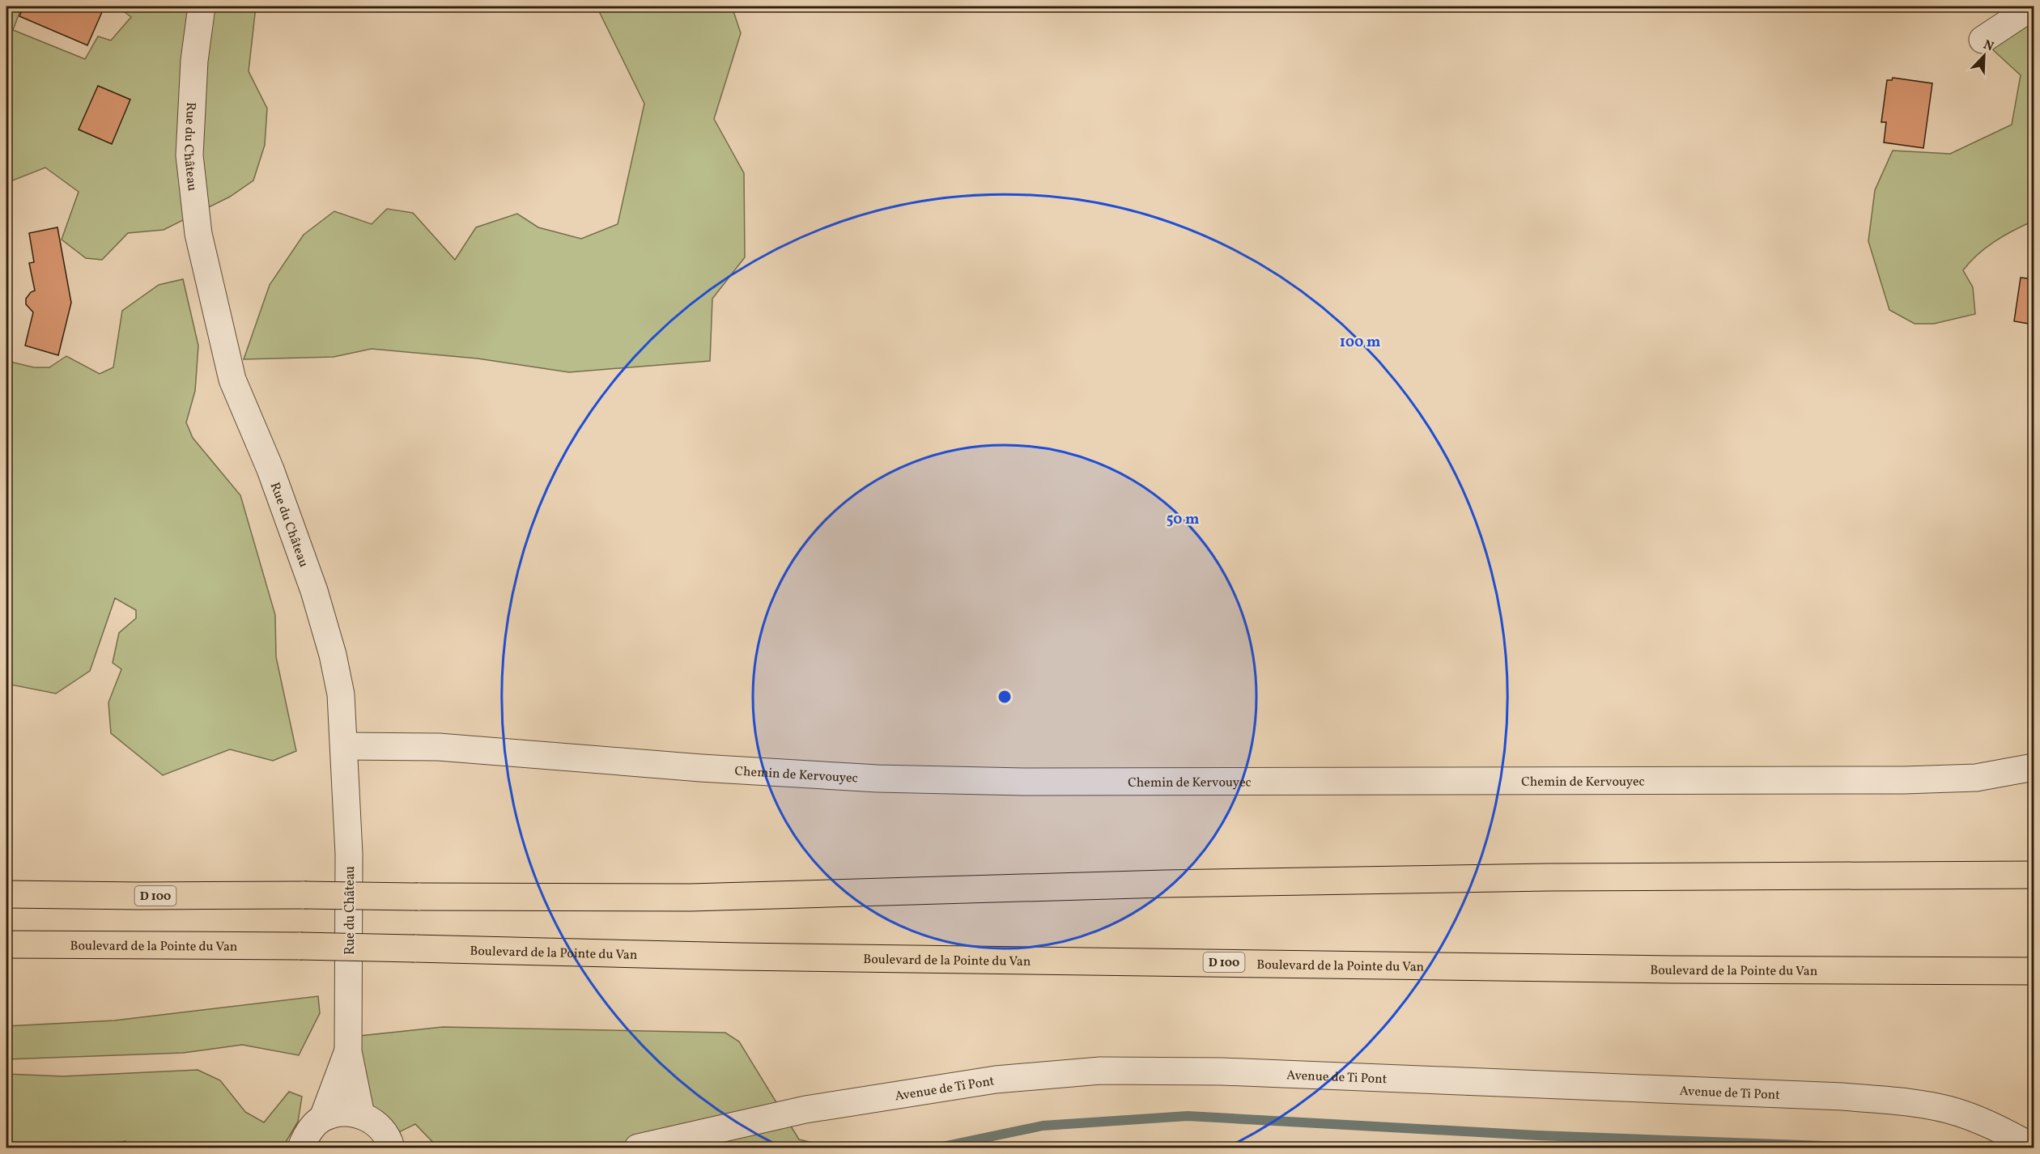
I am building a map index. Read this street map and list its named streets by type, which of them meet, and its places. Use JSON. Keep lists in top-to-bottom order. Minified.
{"streets":{"highway":["D 100","Boulevard de la Pointe du Van"],"street":["Rue du Château","Chemin de Kervouyec","Avenue de Ti Pont"]},"crossings":[["Rue du Château","Chemin de Kervouyec"]],"north":"top right","rings":["100 m","50 m"]}
